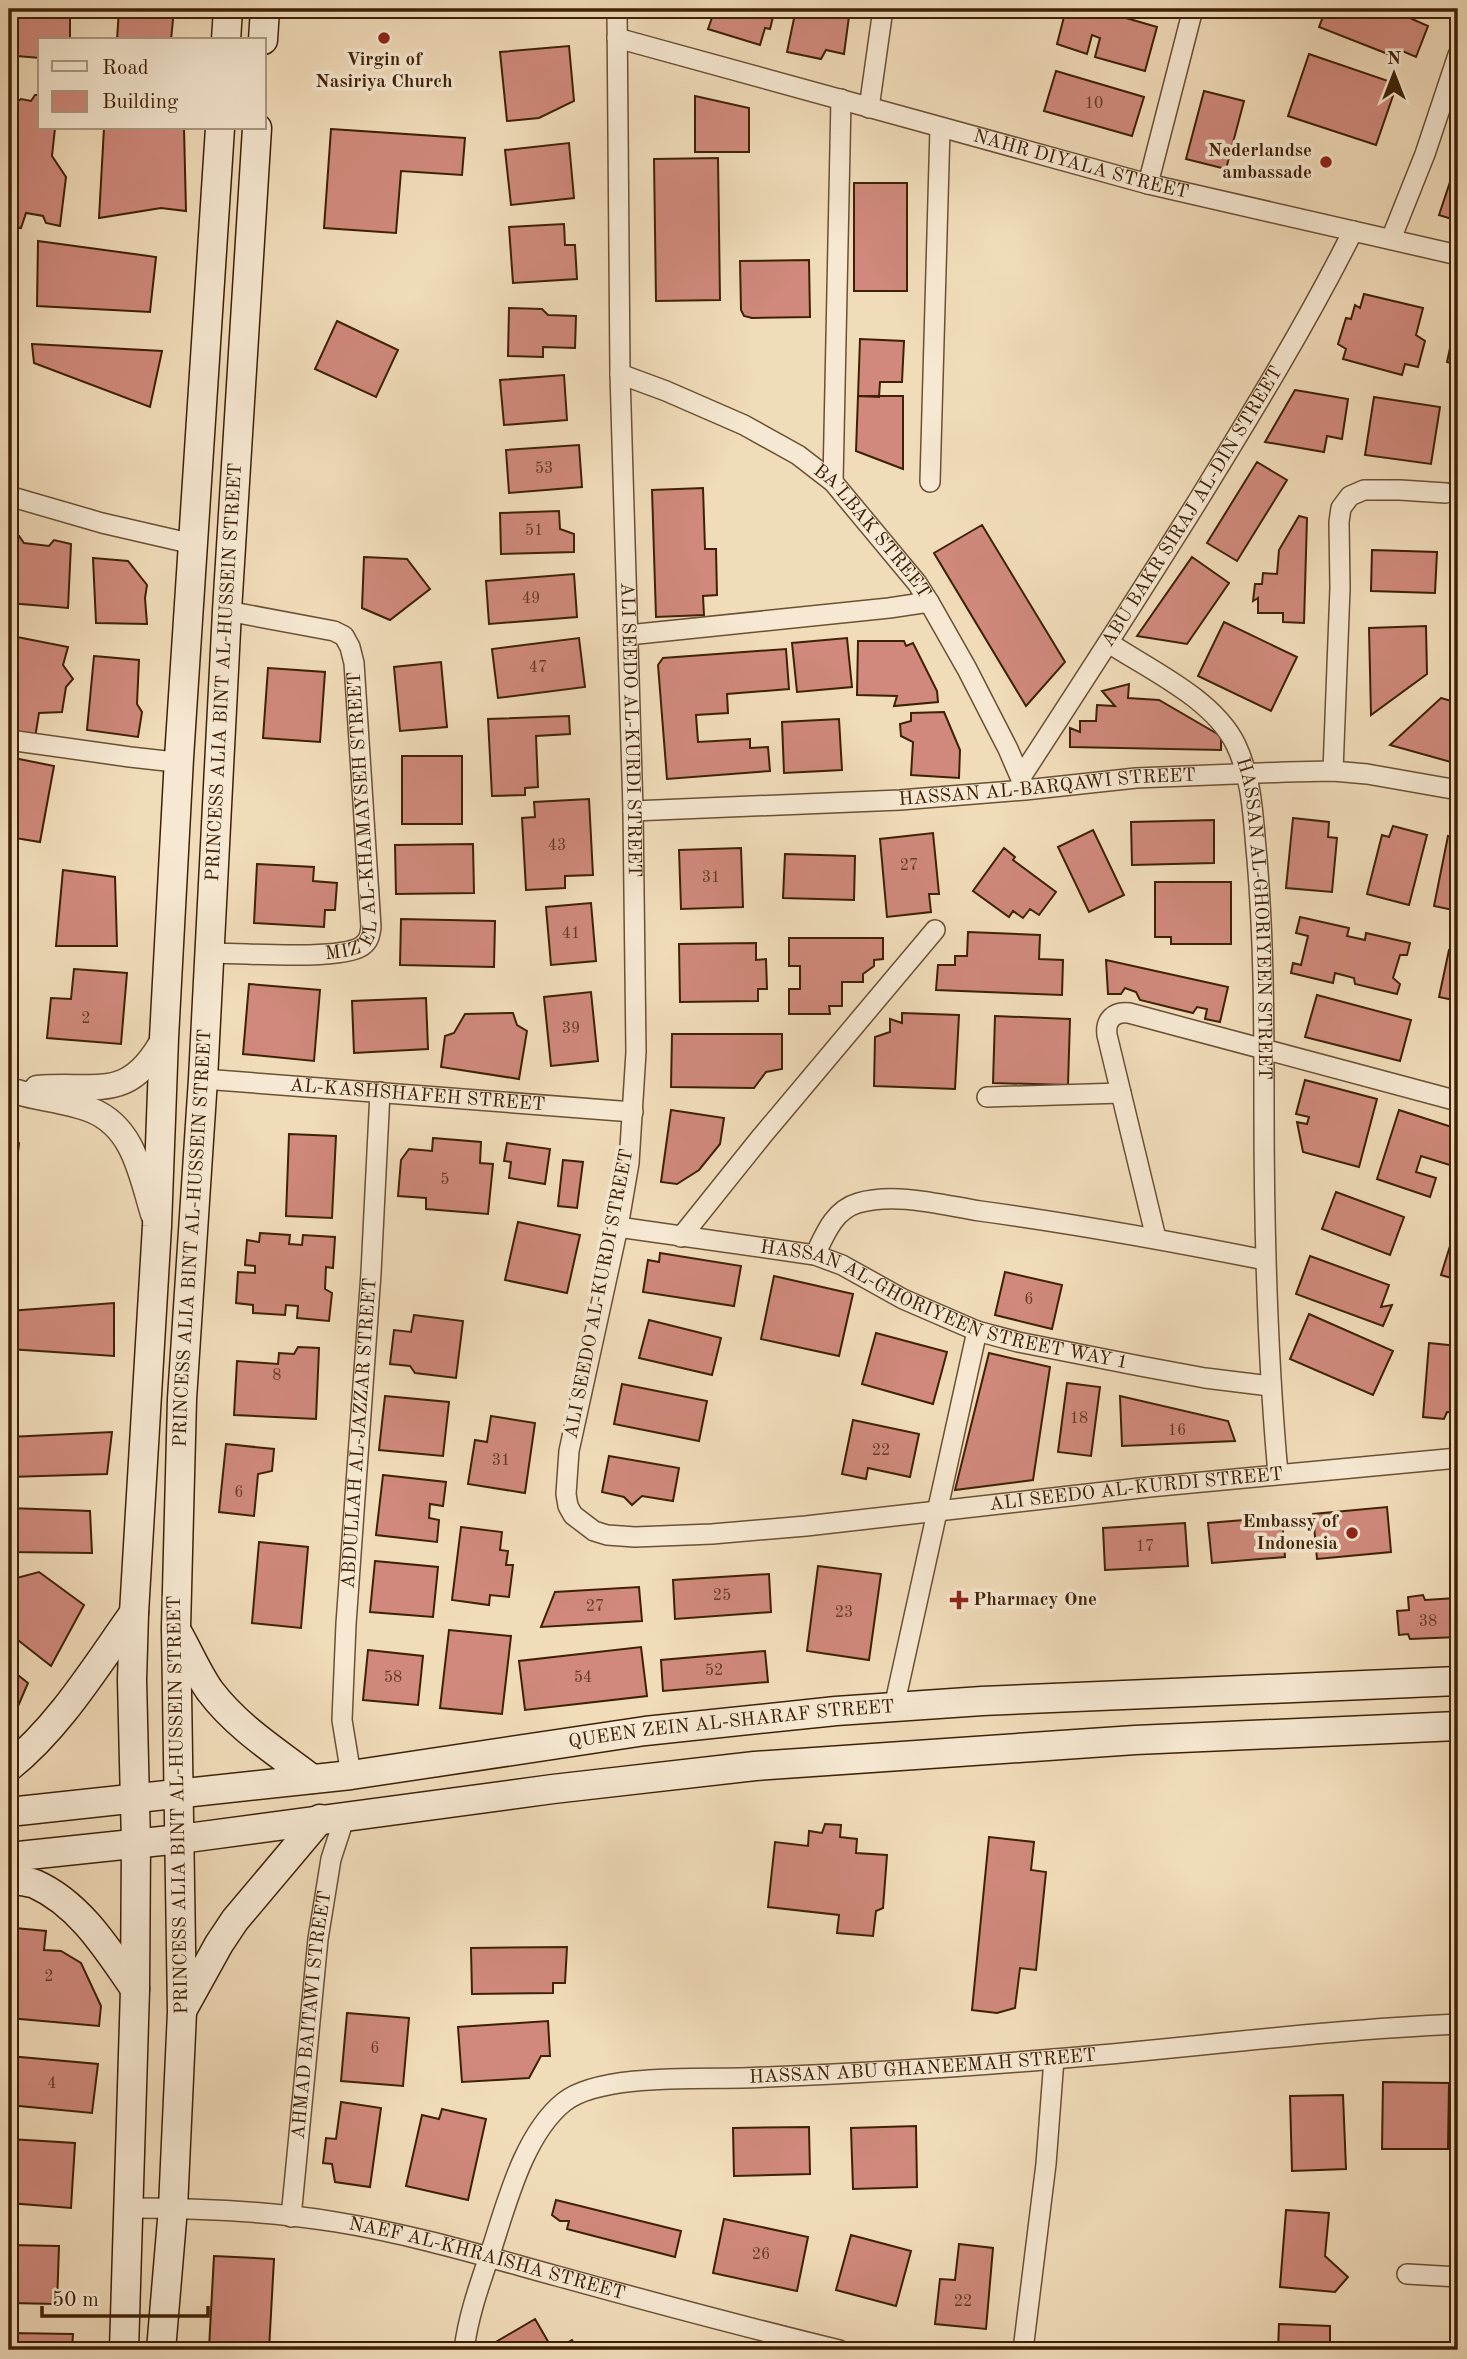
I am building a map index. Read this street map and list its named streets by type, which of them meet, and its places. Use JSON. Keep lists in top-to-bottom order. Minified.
{"streets":{"main road":["PRINCESS ALIA BINT AL-HUSSEIN STREET","QUEEN ZEIN AL-SHARAF STREET"],"street":["NAHR DIYALA STREET","ABU BAKR SIRAJ AL-DIN STREET","BA'LBAK STREET","ALI SEEDO AL-KURDI STREET","HASSAN AL-BARQAWI STREET","MIZ'EL AL-KHAMAYSEH STREET","HASSAN AL-GHORIYEEN STREET","AL-KASHSHAFEH STREET","HASSAN AL-GHORIYEEN STREET WAY 1","ABDULLAH AL-JAZZAR STREET","AHMAD BAITAWI STREET","HASSAN ABU GHANEEMAH STREET","NAEF AL-KHRAISHA STREET"]},"crossings":[["NAHR DIYALA STREET","ABU BAKR SIRAJ AL-DIN STREET"],["NAHR DIYALA STREET","ALI SEEDO AL-KURDI STREET"],["ABU BAKR SIRAJ AL-DIN STREET","BA'LBAK STREET"],["ABU BAKR SIRAJ AL-DIN STREET","HASSAN AL-BARQAWI STREET"],["ABU BAKR SIRAJ AL-DIN STREET","HASSAN AL-GHORIYEEN STREET"],["BA'LBAK STREET","ALI SEEDO AL-KURDI STREET"],["BA'LBAK STREET","HASSAN AL-BARQAWI STREET"],["PRINCESS ALIA BINT AL-HUSSEIN STREET","MIZ'EL AL-KHAMAYSEH STREET"],["PRINCESS ALIA BINT AL-HUSSEIN STREET","AL-KASHSHAFEH STREET"],["PRINCESS ALIA BINT AL-HUSSEIN STREET","QUEEN ZEIN AL-SHARAF STREET"],["PRINCESS ALIA BINT AL-HUSSEIN STREET","NAEF AL-KHRAISHA STREET"],["ALI SEEDO AL-KURDI STREET","HASSAN AL-BARQAWI STREET"],["ALI SEEDO AL-KURDI STREET","HASSAN AL-GHORIYEEN STREET"],["ALI SEEDO AL-KURDI STREET","AL-KASHSHAFEH STREET"],["ALI SEEDO AL-KURDI STREET","HASSAN AL-GHORIYEEN STREET WAY 1"],["HASSAN AL-BARQAWI STREET","HASSAN AL-GHORIYEEN STREET"],["HASSAN AL-GHORIYEEN STREET","HASSAN AL-GHORIYEEN STREET WAY 1"],["AL-KASHSHAFEH STREET","ABDULLAH AL-JAZZAR STREET"],["ABDULLAH AL-JAZZAR STREET","QUEEN ZEIN AL-SHARAF STREET"],["AHMAD BAITAWI STREET","NAEF AL-KHRAISHA STREET"],["HASSAN ABU GHANEEMAH STREET","NAEF AL-KHRAISHA STREET"]],"places":{"other":["Virgin of Nasiriya Church","Nederlandse ambassade","Embassy of Indonesia"],"health":["Pharmacy One"]},"house_numbers":["10","53","51","49","47","43","27","31","41","2","39","5","6","8","18","16","22","31","6","17","25","27","23","38","52","58","54","2","6","4","26","22"],"legend":["Road","Building"],"scale_bar":"50 m","north":"top"}
